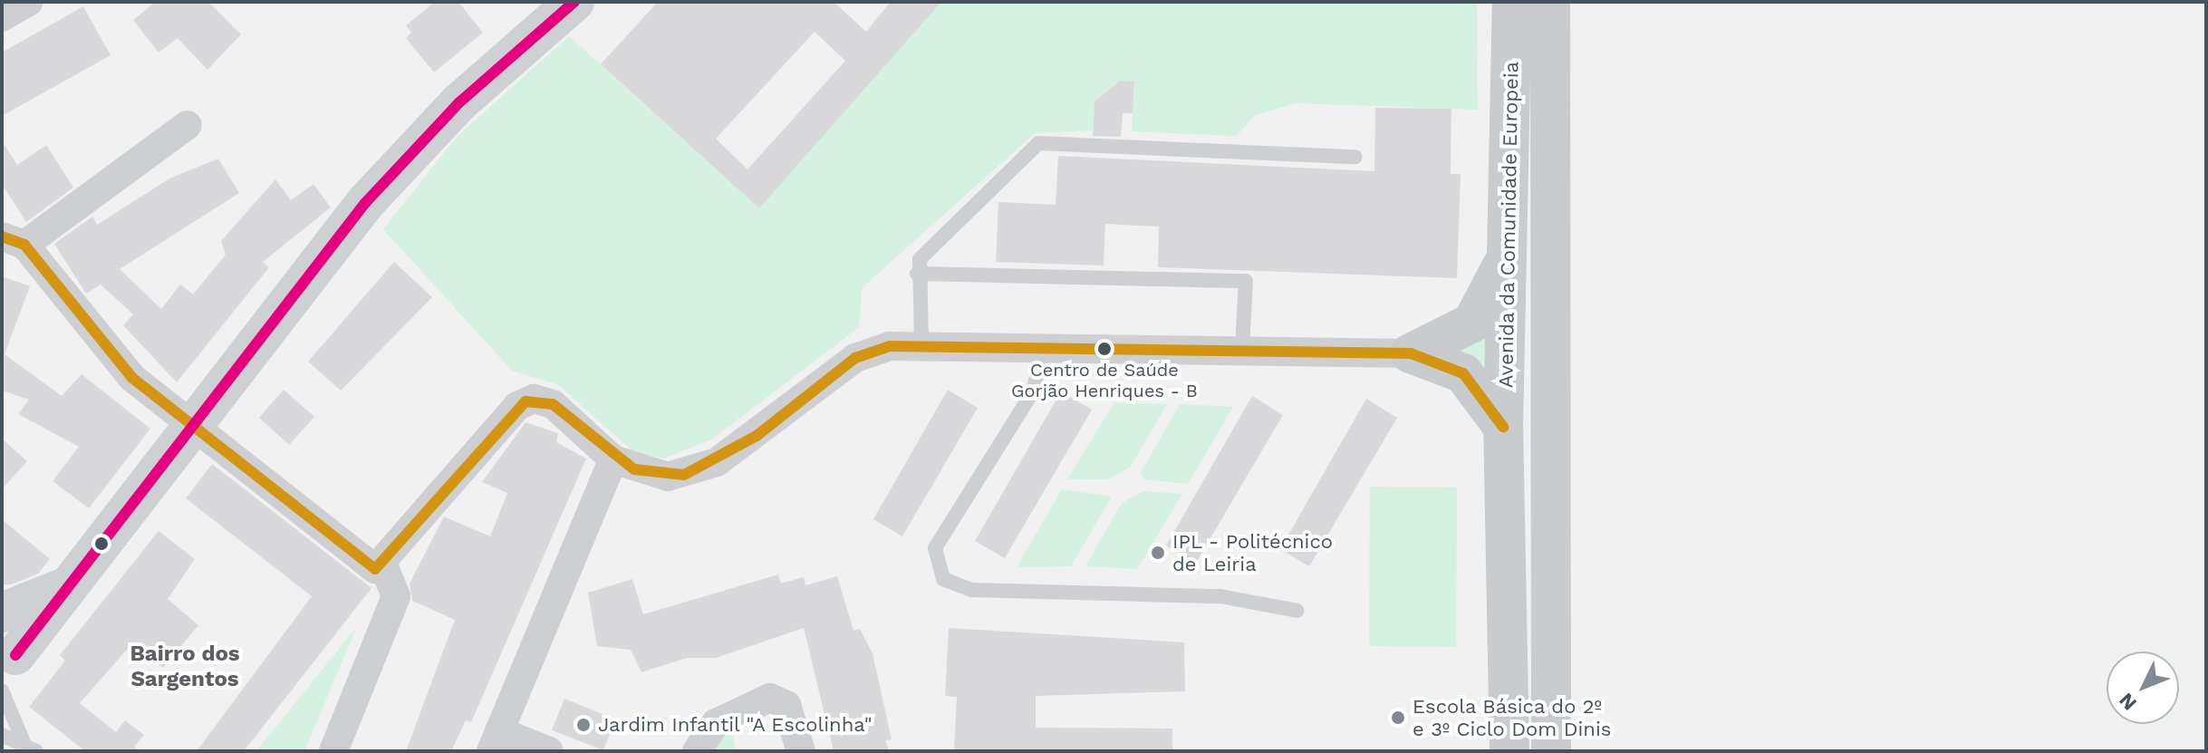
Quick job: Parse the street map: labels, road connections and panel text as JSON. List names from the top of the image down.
{
  "streets": {
    "main road": ["Avenida da Comunidade Europeia"]
  },
  "districts": ["Bairro dos Sargentos"],
  "places": [
    "Centro de Saúde Gorjão Henriques - B",
    "IPL - Politécnico de Leiria",
    "Escola Básica do 2º e 3º Ciclo Dom Dinis",
    "Jardim Infantil \"A Escolinha\""
  ],
  "north": "bottom left"
}
